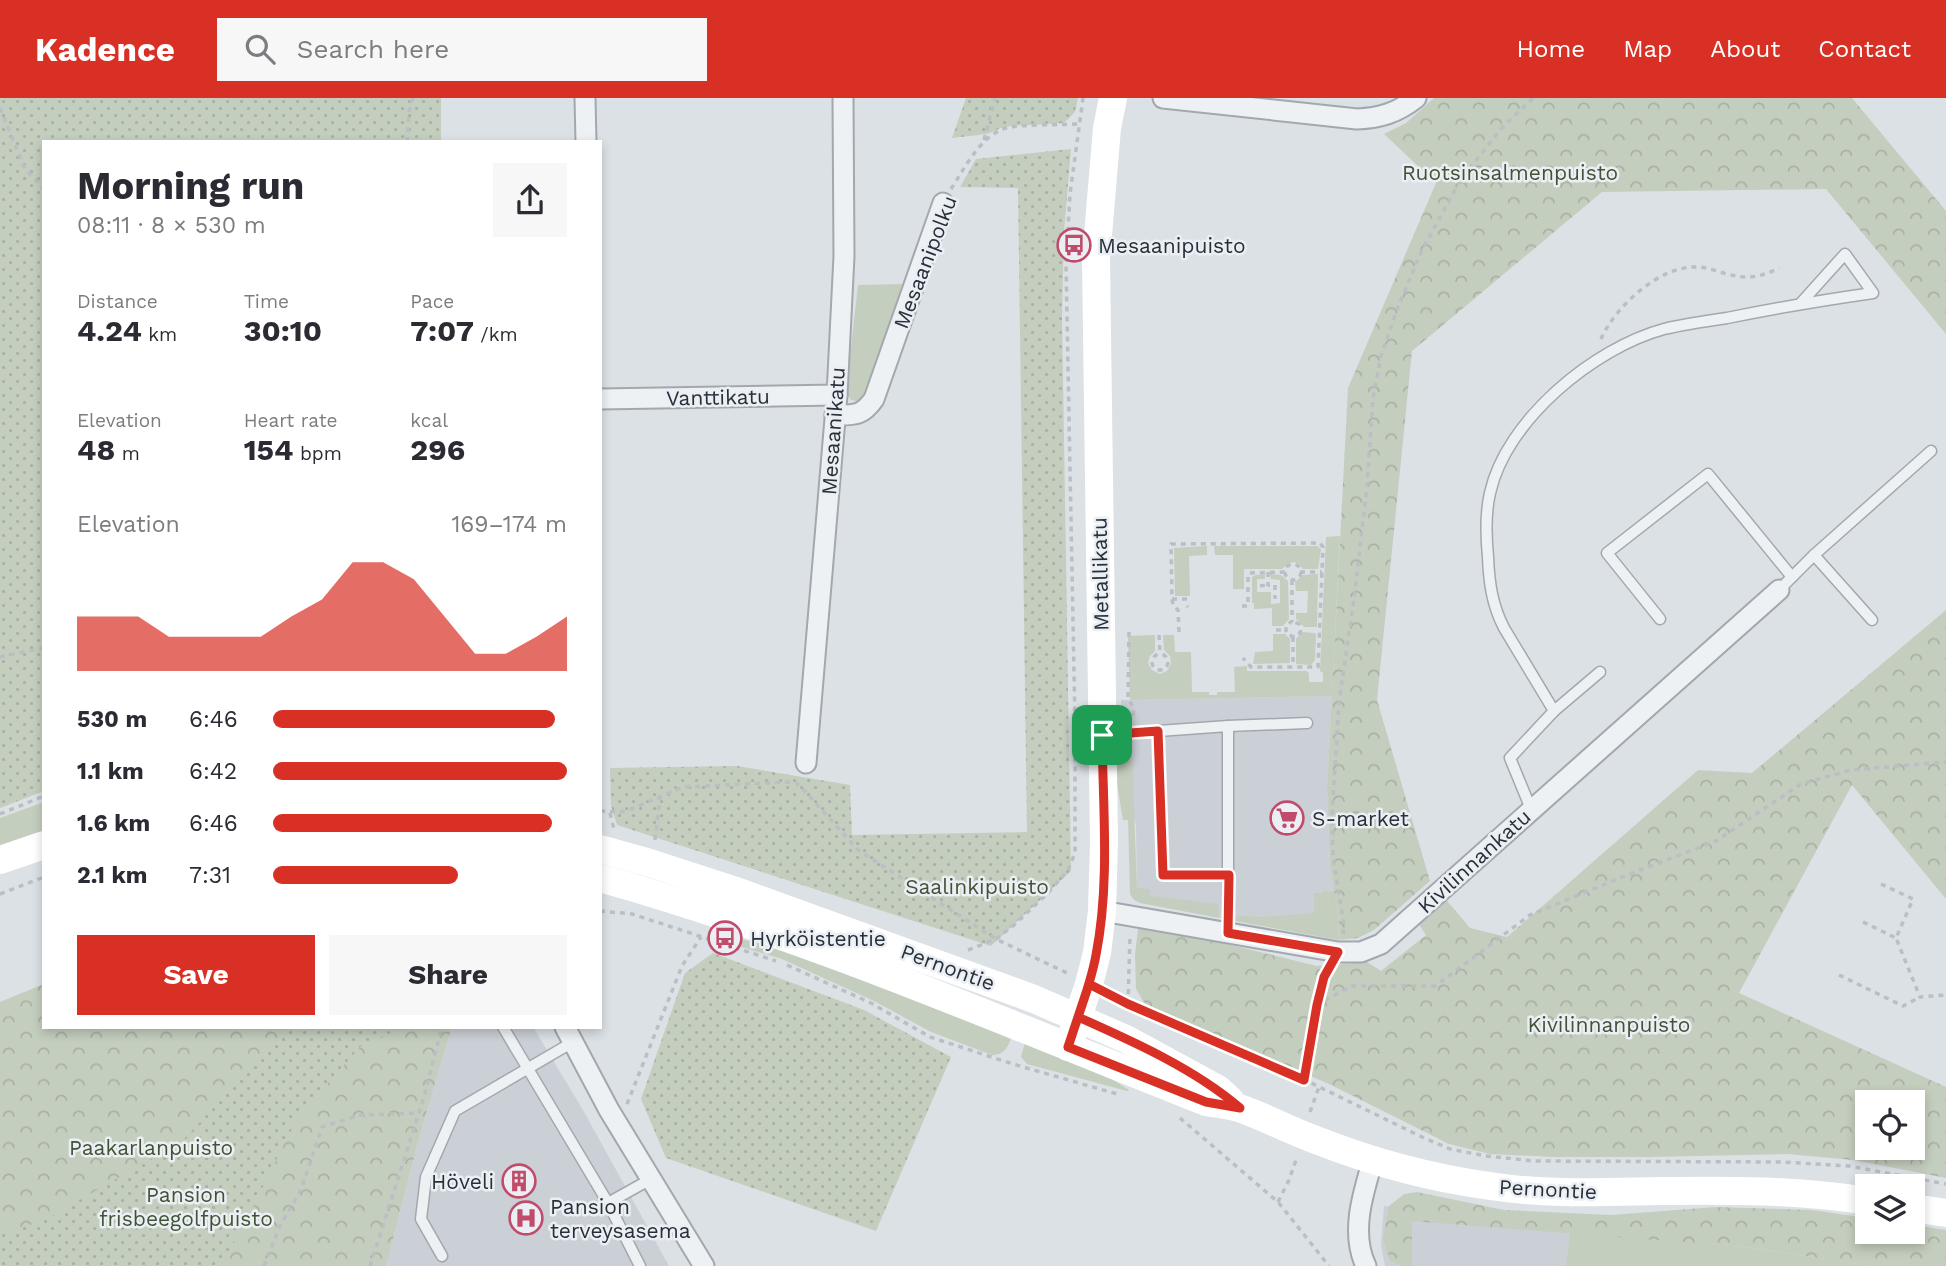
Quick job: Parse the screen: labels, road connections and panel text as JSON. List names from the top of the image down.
{
  "streets": {
    "street": [
      "Mesaanipolku",
      "Vanttikatu",
      "Mesaanikatu",
      "Metallikatu",
      "Kivilinnankatu",
      "Pernontie"
    ]
  },
  "crossings": [
    ["Mesaanipolku", "Mesaanikatu"],
    ["Vanttikatu", "Mesaanikatu"],
    ["Metallikatu", "Kivilinnankatu"],
    ["Metallikatu", "Pernontie"]
  ],
  "parks": [
    "Ruotsinsalmenpuisto",
    "Saalinkipuisto",
    "Kivilinnanpuisto",
    "Paakarlanpuisto",
    "Pansion frisbeegolfpuisto"
  ],
  "places": {
    "bus stop": ["Mesaanipuisto", "Hyrköistentie"],
    "supermarket": ["S-market"],
    "building": ["Höveli"],
    "hospital": ["Pansion terveysasema"]
  },
  "page": {
    "header": "Kadence",
    "search": "Search here",
    "nav": [
      "Home",
      "Map",
      "About",
      "Contact"
    ],
    "heading": ["Morning run", "08:11 · 8 × 530 m"],
    "stats": [
      ["Distance", "4.24 km"],
      ["Time", "30:10"],
      ["Pace", "7:07 /km"],
      ["Elevation", "48 m"],
      ["Heart rate", "154 bpm"],
      ["kcal", "296"]
    ],
    "chart": ["Elevation", "169–174 m"],
    "list": [
      {
        "name": "530 m",
        "note": "6:46"
      },
      {
        "name": "1.1 km",
        "note": "6:42"
      },
      {
        "name": "1.6 km",
        "note": "6:46"
      },
      {
        "name": "2.1 km",
        "note": "7:31"
      }
    ],
    "buttons": ["Save", "Share"]
  }
}
